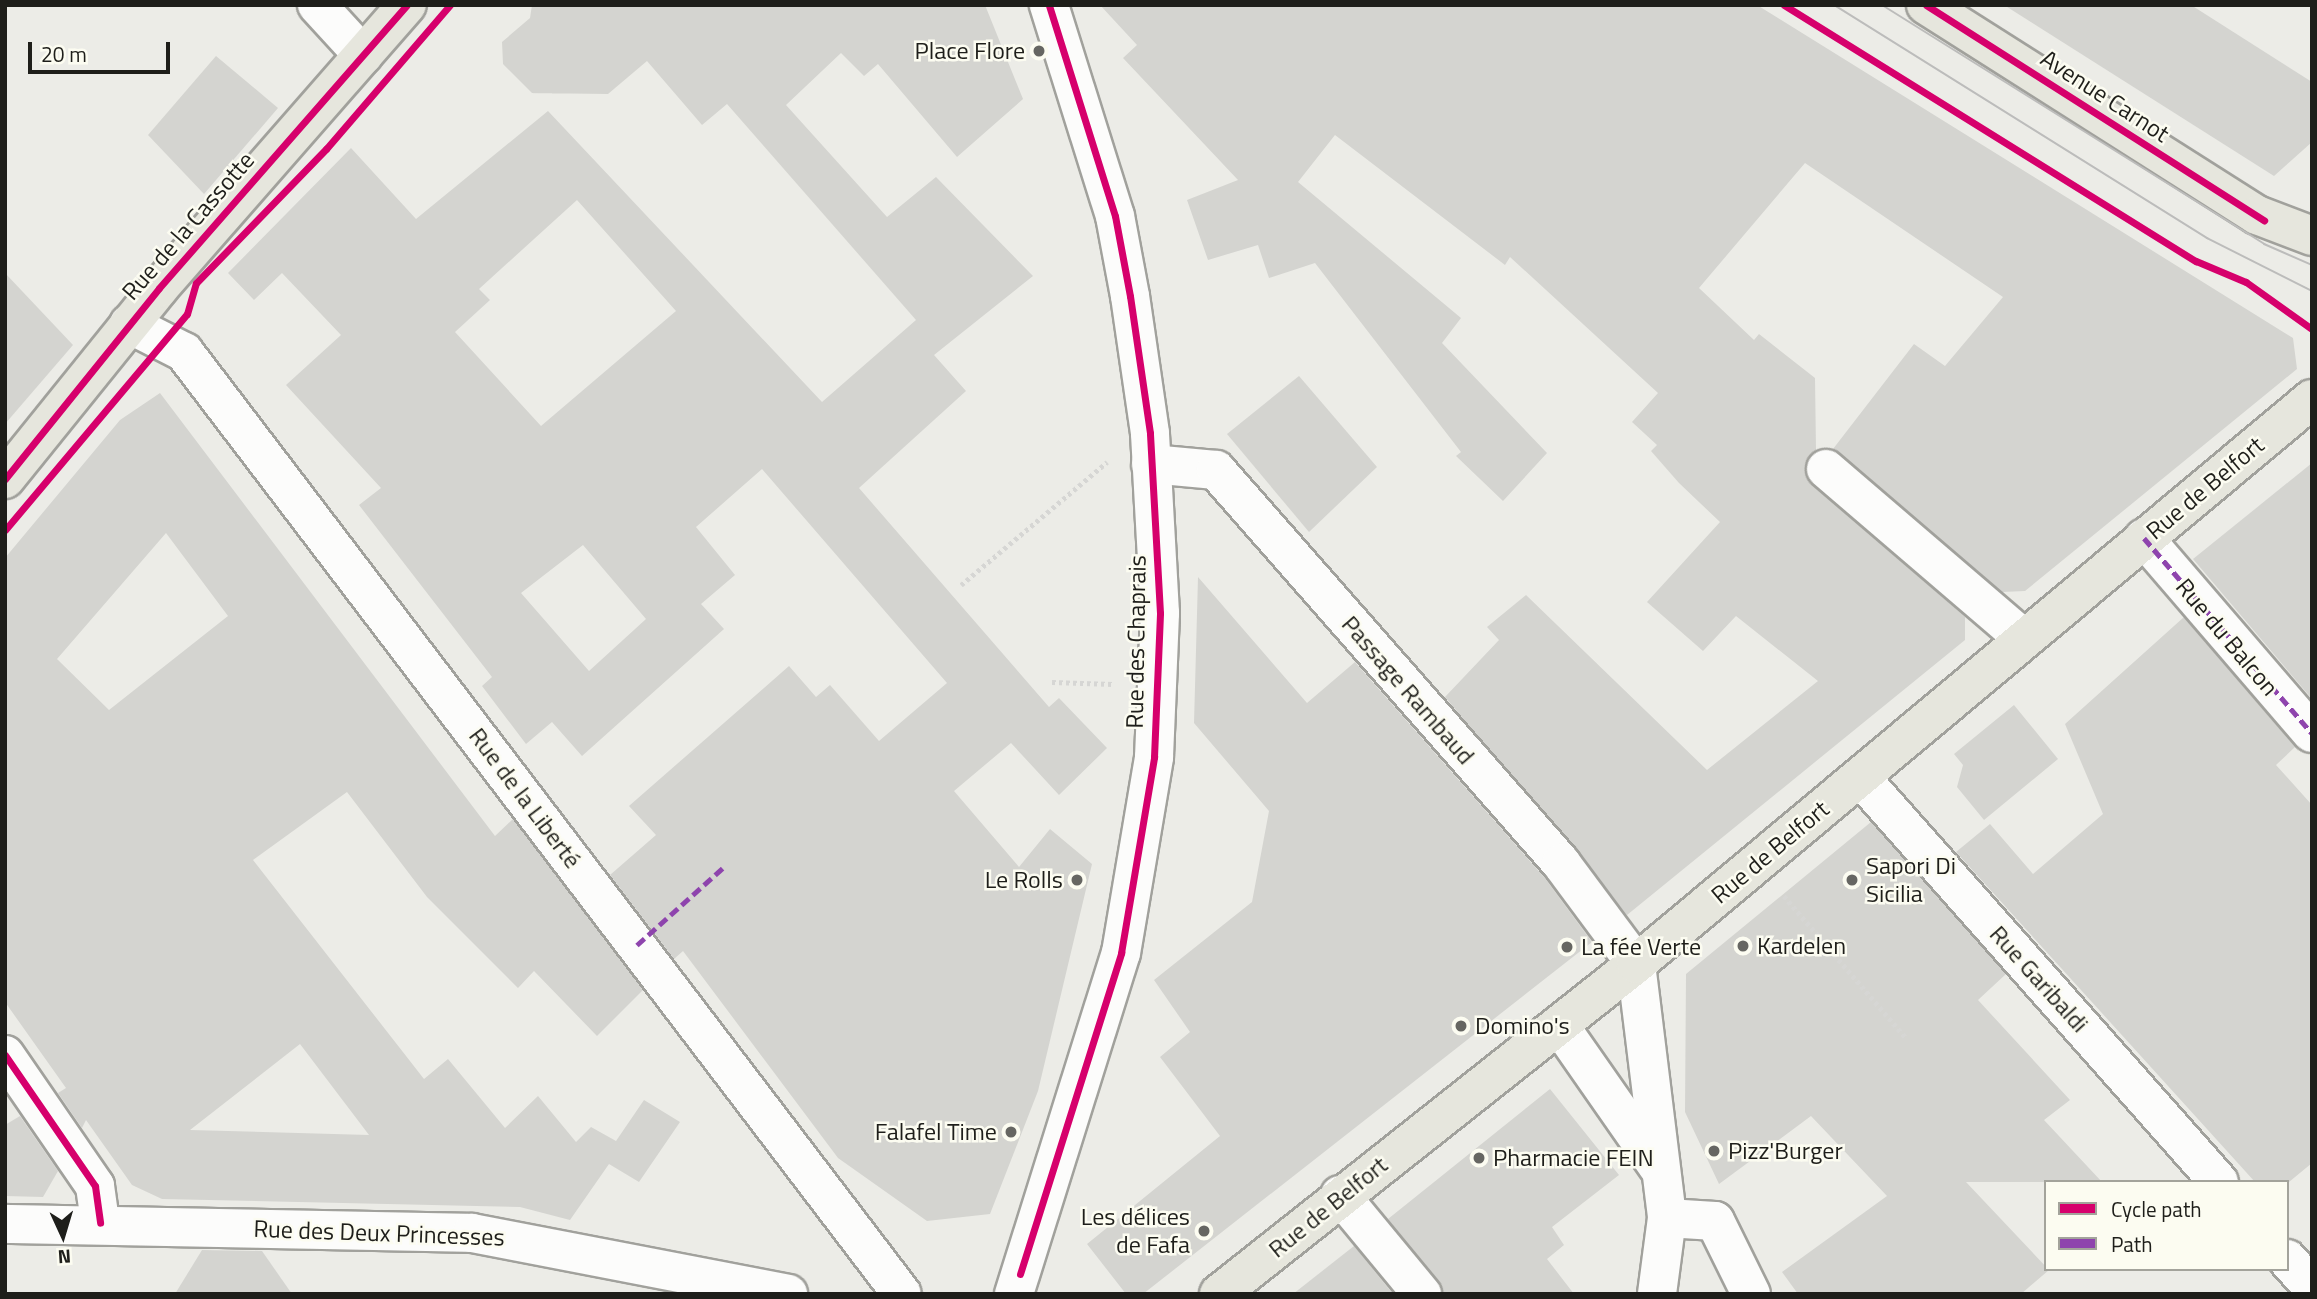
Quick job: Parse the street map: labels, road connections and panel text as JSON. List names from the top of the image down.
{
  "streets": {
    "main road": ["Avenue Carnot", "Rue de la Cassotte", "Rue de Belfort"],
    "street": [
      "Rue du Balcon",
      "Rue des Chaprais",
      "Passage Rambaud",
      "Rue de la Liberté",
      "Rue Garibaldi",
      "Rue des Deux Princesses"
    ]
  },
  "crossings": [
    ["Rue de la Cassotte", "Rue de la Liberté"],
    ["Rue de Belfort", "Rue du Balcon"],
    ["Rue de Belfort", "Passage Rambaud"],
    ["Rue de Belfort", "Rue Garibaldi"],
    ["Rue des Chaprais", "Passage Rambaud"]
  ],
  "places": [
    "Place Flore",
    "Le Rolls",
    "Sapori Di Sicilia",
    "Kardelen",
    "La fée Verte",
    "Domino's",
    "Falafel Time",
    "Pizz'Burger",
    "Pharmacie FEIN",
    "Les délices de Fafa"
  ],
  "legend": ["Cycle path", "Path"],
  "scale_bar": "20 m",
  "north": "bottom"
}
